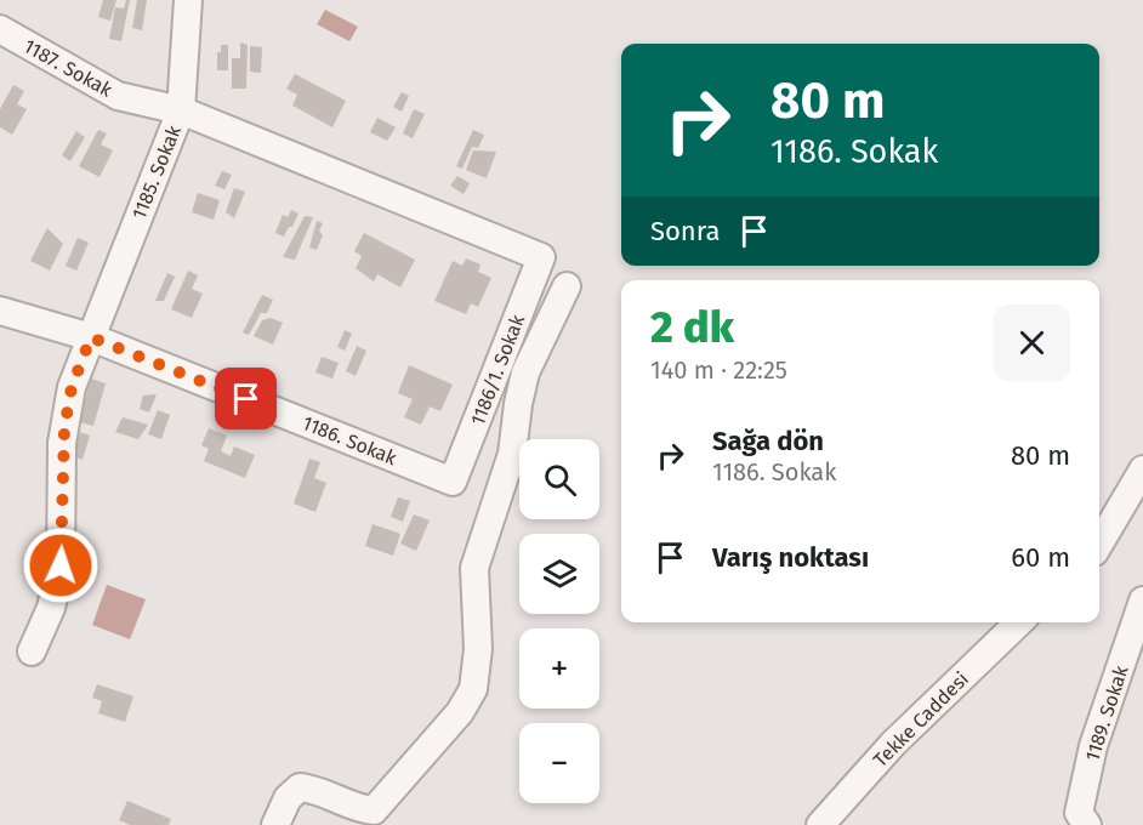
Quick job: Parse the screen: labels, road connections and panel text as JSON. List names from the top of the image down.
{
  "streets": {
    "street": [
      "1187. Sokak",
      "1185. Sokak",
      "1186/1. Sokak",
      "1186. Sokak",
      "1189. Sokak",
      "Tekke Caddesi"
    ]
  },
  "crossings": [
    ["1187. Sokak", "1185. Sokak"],
    ["1187. Sokak", "1186/1. Sokak"],
    ["1185. Sokak", "1186. Sokak"],
    ["1186/1. Sokak", "1186. Sokak"]
  ],
  "page": {
    "turn": ["80 m", "1186. Sokak"],
    "then": "Sonra",
    "heading": ["2 dk", "140 m · 22:25"],
    "list": [
      {
        "name": "Sağa dön",
        "note": "1186. Sokak",
        "value": "80 m"
      },
      {
        "name": "Varış noktası",
        "value": "60 m"
      }
    ],
    "map_buttons": ["+", "−"]
  }
}
